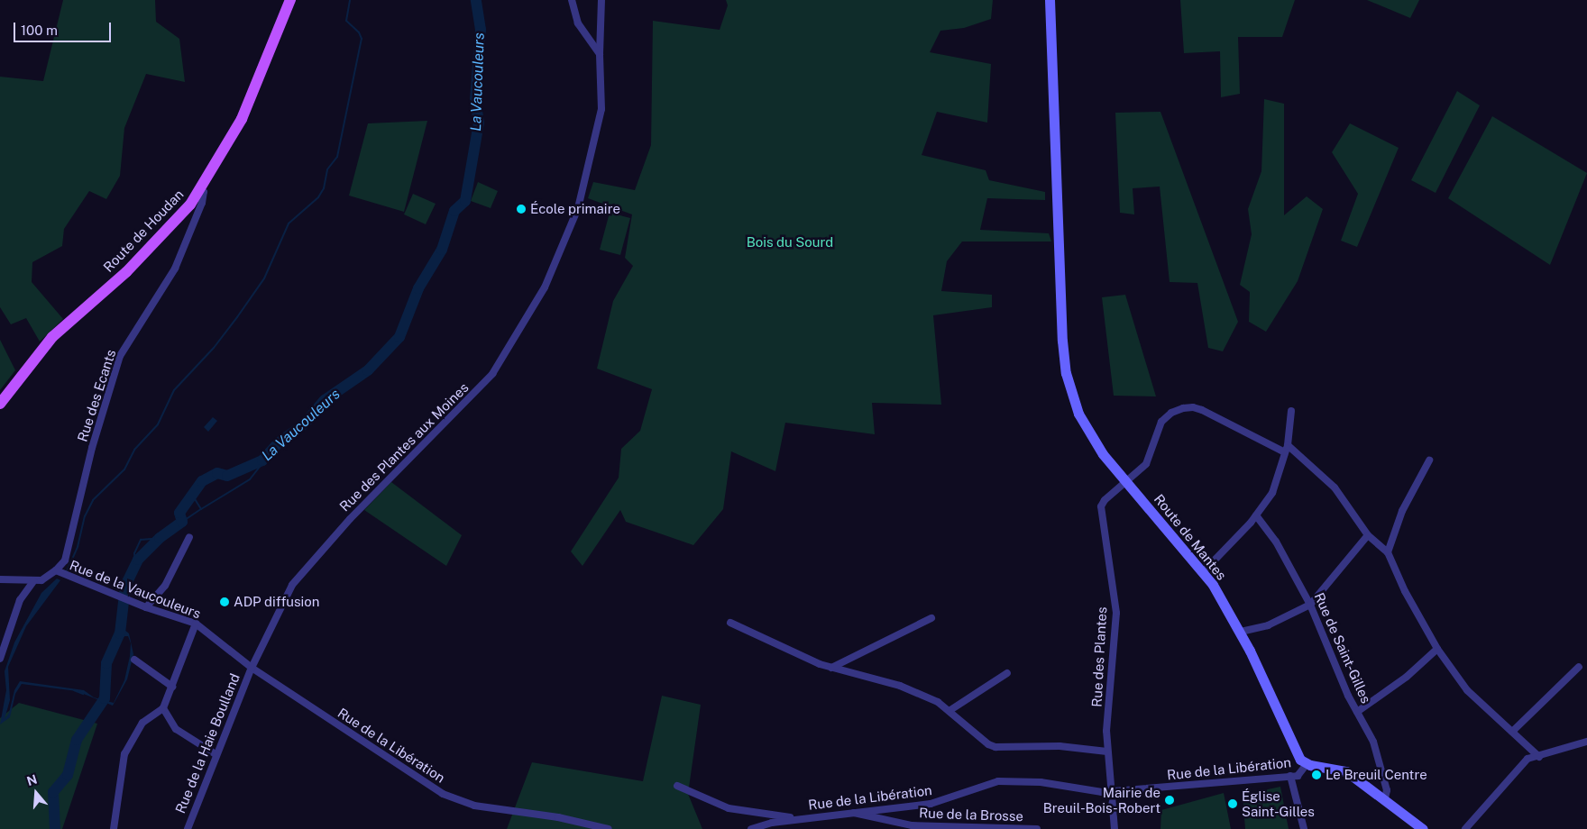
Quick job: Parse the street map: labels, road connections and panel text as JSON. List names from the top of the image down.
{
  "streets": {
    "main road": ["Route de Houdan", "Route de Mantes"],
    "street": [
      "Rue des Ecants",
      "Rue des Plantes aux Moines",
      "Rue de la Vaucouleurs",
      "Rue de Saint-Gilles",
      "Rue des Plantes",
      "Rue de la Haie Boulland",
      "Rue de la Libération",
      "Rue de la Brosse"
    ]
  },
  "crossings": [
    ["Route de Houdan", "Rue des Ecants"],
    ["Rue des Ecants", "Rue de la Vaucouleurs"],
    ["Rue des Plantes aux Moines", "Rue de la Vaucouleurs"],
    ["Rue des Plantes aux Moines", "Rue de la Haie Boulland"],
    ["Rue des Plantes aux Moines", "Rue de la Libération"],
    ["Route de Mantes", "Rue des Plantes"],
    ["Route de Mantes", "Rue de la Libération"],
    ["Rue de la Vaucouleurs", "Rue de la Haie Boulland"],
    ["Rue de la Vaucouleurs", "Rue de la Libération"],
    ["Rue des Plantes", "Rue de la Libération"],
    ["Rue de la Haie Boulland", "Rue de la Libération"],
    ["Rue de la Libération", "Rue de la Brosse"]
  ],
  "water": ["La Vaucouleurs"],
  "parks": ["Bois du Sourd"],
  "places": [
    "École primaire",
    "ADP diffusion",
    "Le Breuil Centre",
    "Mairie de Breuil-Bois-Robert",
    "Église Saint-Gilles"
  ],
  "scale_bar": "100 m",
  "north": "top"
}
